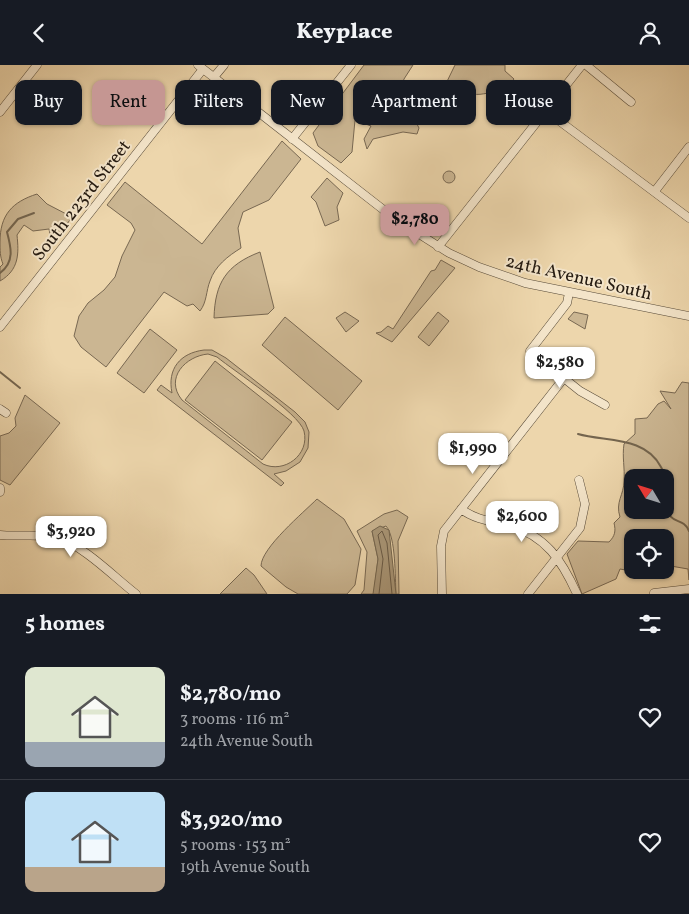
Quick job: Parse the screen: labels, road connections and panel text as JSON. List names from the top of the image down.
{
  "streets": {
    "street": ["South 223rd Street", "24th Avenue South"]
  },
  "crossings": [
    ["South 223rd Street", "24th Avenue South"]
  ],
  "north": "top left",
  "page": {
    "header": "Keyplace",
    "chip": [
      "Buy",
      "Rent",
      "Filters",
      "New",
      "Apartment",
      "House"
    ],
    "price": [
      "$2,780",
      "$2,580",
      "$1,990",
      "$2,600",
      "$3,920"
    ],
    "heading": "5 homes",
    "list": [
      {
        "name": "$2,780/mo",
        "note": "3 rooms · 116 m² · 24th Avenue South"
      },
      {
        "name": "$3,920/mo",
        "note": "5 rooms · 153 m² · 19th Avenue South"
      }
    ]
  }
}
